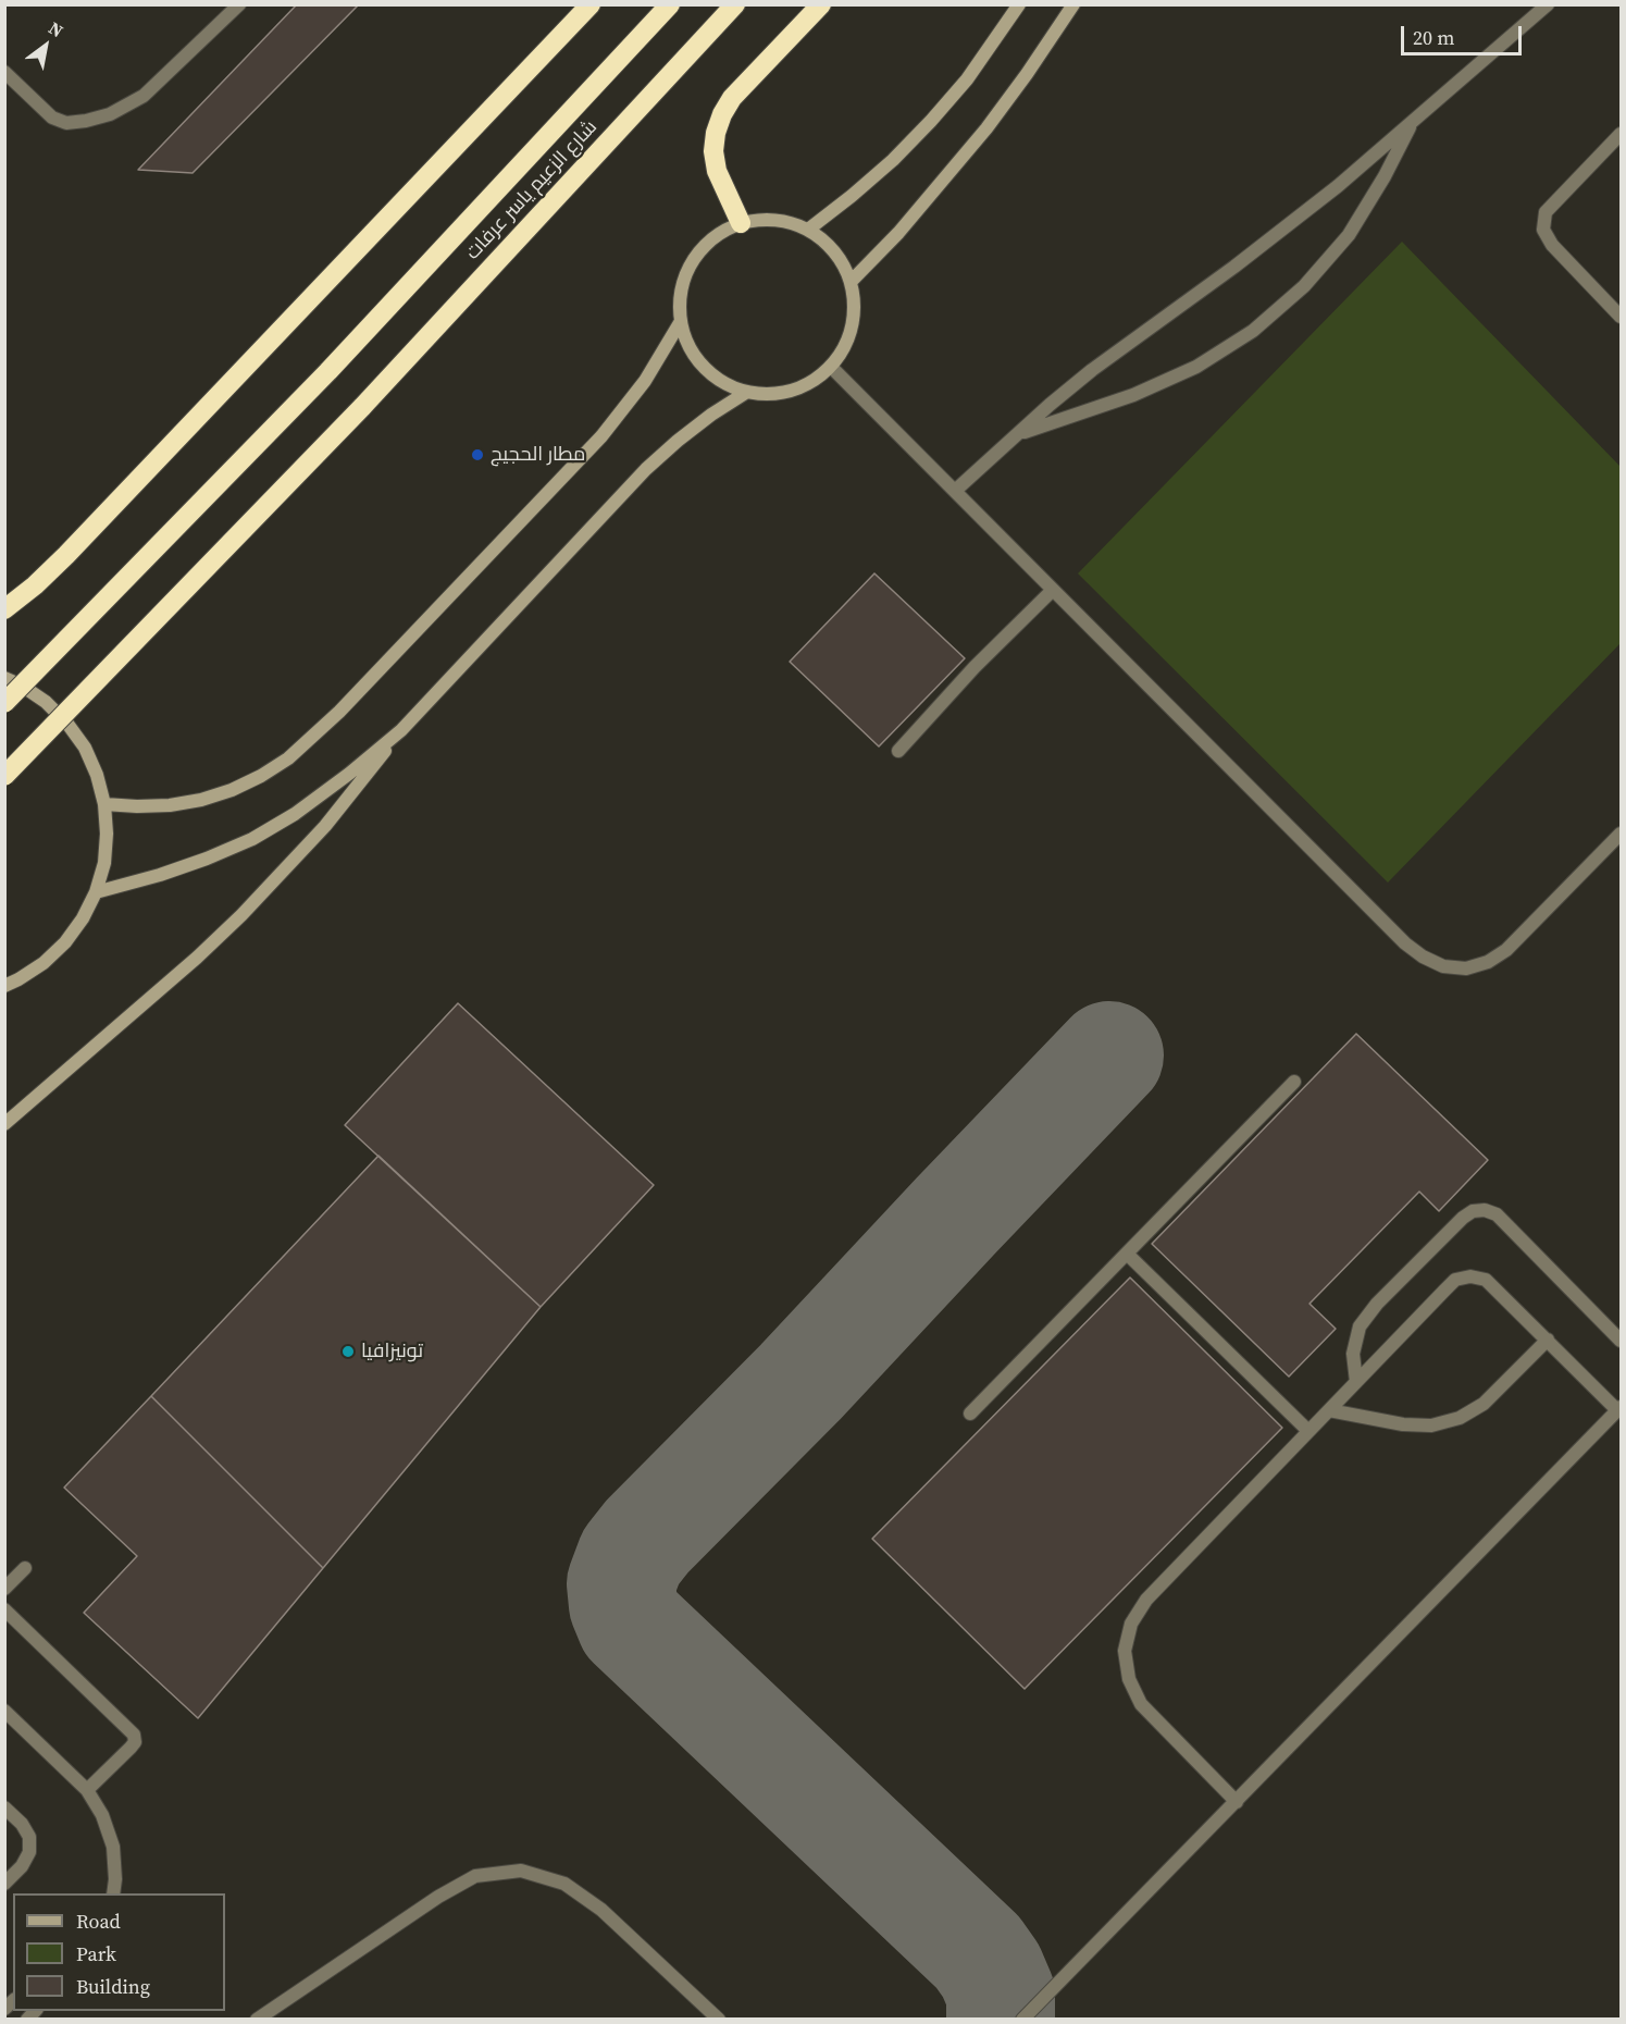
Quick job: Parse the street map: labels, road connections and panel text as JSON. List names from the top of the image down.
{
  "streets": {
    "highway": ["شارع الزعيم ياسر عرفات"]
  },
  "places": ["مطار الحجيج", "تونيزافيا"],
  "legend": ["Road", "Park", "Building"],
  "scale_bar": "20 m",
  "north": "top right"
}
